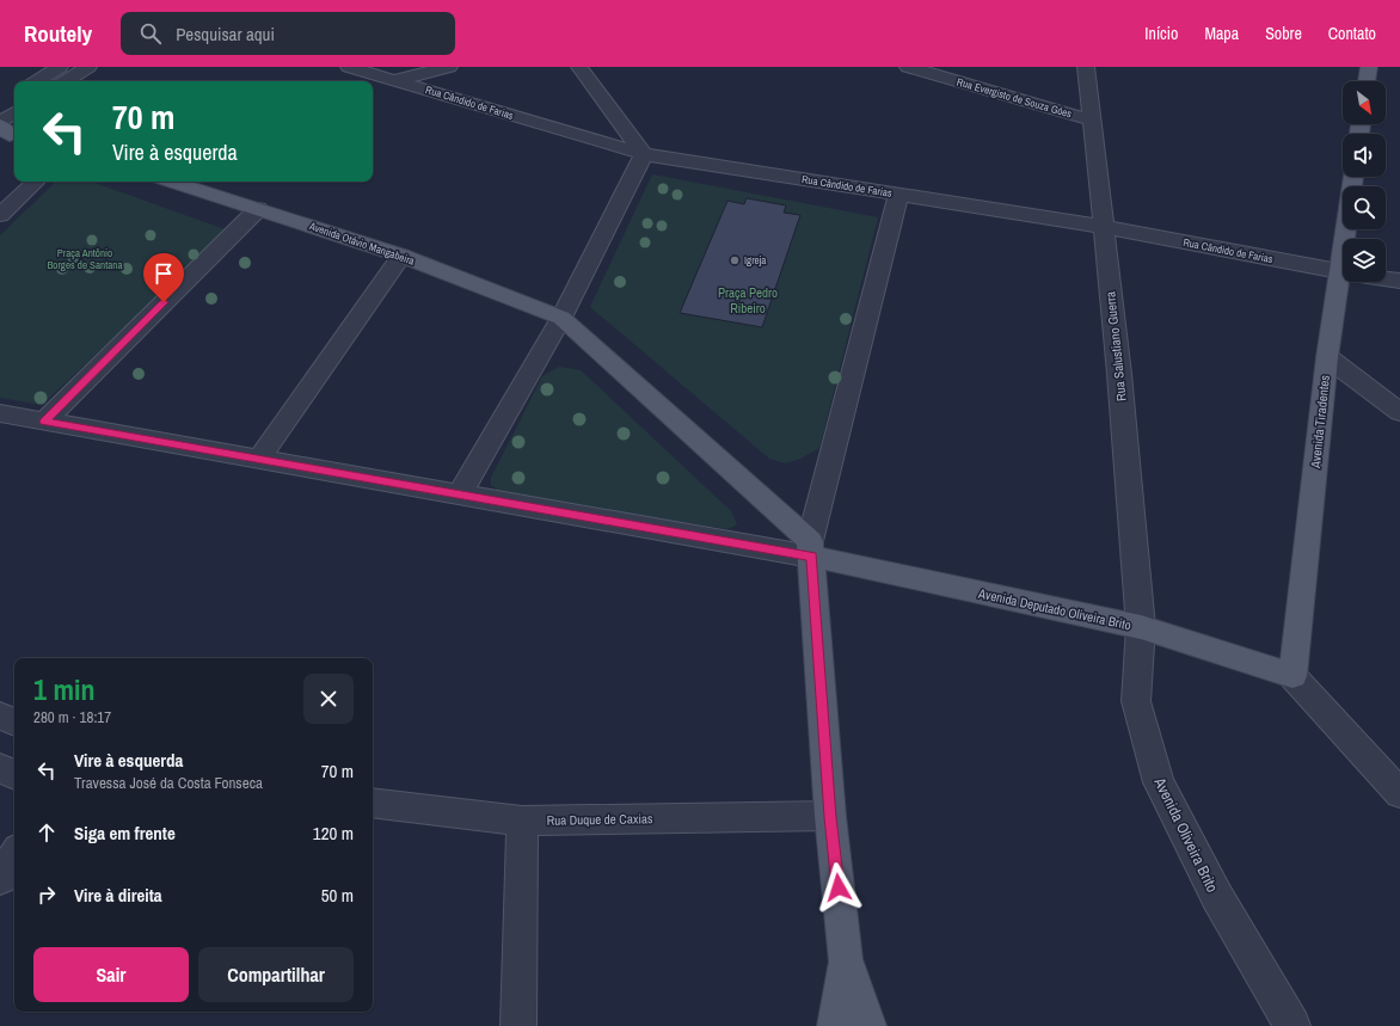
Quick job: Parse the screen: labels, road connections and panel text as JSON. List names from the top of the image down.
{
  "streets": {
    "main road": ["Avenida Otávio Mangabeira", "Avenida Tiradentes", "Avenida Deputado Oliveira Brito"],
    "street": [
      "Rua Evergisto de Souza Góes",
      "Rua Cândido de Farias",
      "Rua Salustiano Guerra",
      "Rua Duque de Caxias",
      "Avenida Oliveira Brito"
    ]
  },
  "crossings": [
    ["Rua Evergisto de Souza Góes", "Rua Salustiano Guerra"],
    ["Rua Cândido de Farias", "Rua Salustiano Guerra"],
    ["Rua Salustiano Guerra", "Avenida Deputado Oliveira Brito"],
    ["Rua Salustiano Guerra", "Avenida Oliveira Brito"],
    ["Avenida Tiradentes", "Avenida Deputado Oliveira Brito"],
    ["Avenida Deputado Oliveira Brito", "Avenida Oliveira Brito"]
  ],
  "parks": ["Praça Antônio Borges de Santana", "Praça Pedro Ribeiro"],
  "places": ["Igreja"],
  "north": "bottom right",
  "page": {
    "header": "Routely",
    "search": "Pesquisar aqui",
    "nav": [
      "Início",
      "Mapa",
      "Sobre",
      "Contato"
    ],
    "turn": ["70 m", "Vire à esquerda"],
    "heading": ["1 min", "280 m · 18:17"],
    "list": [
      {
        "name": "Vire à esquerda",
        "note": "Travessa José da Costa Fonseca",
        "value": "70 m"
      },
      {
        "name": "Siga em frente",
        "value": "120 m"
      },
      {
        "name": "Vire à direita",
        "value": "50 m"
      }
    ],
    "buttons": ["Sair", "Compartilhar"]
  }
}
